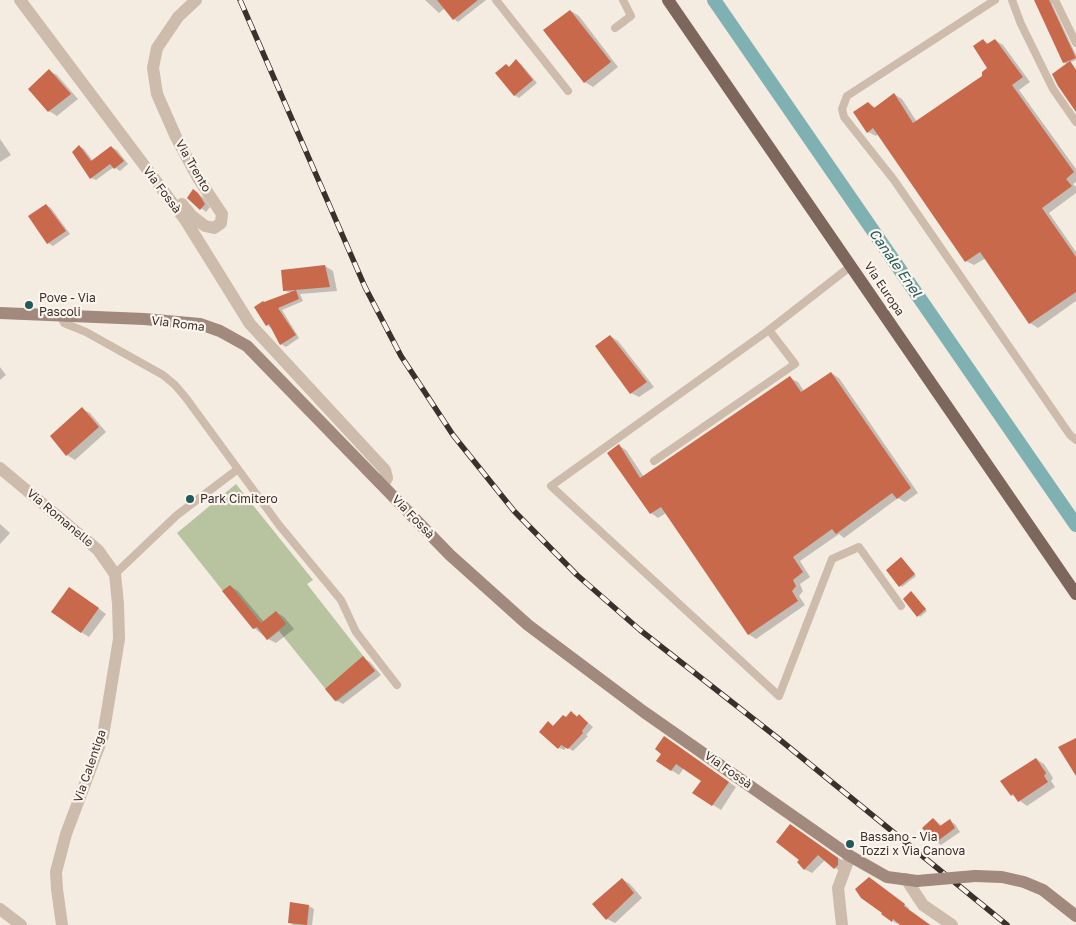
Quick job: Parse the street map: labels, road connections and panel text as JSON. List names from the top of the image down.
{
  "streets": {
    "main road": ["Via Fossà", "Via Europa", "Via Roma"],
    "street": ["Via Trento", "Via Romanelle", "Via Calentiga"]
  },
  "crossings": [
    ["Via Trento", "Via Fossà"],
    ["Via Fossà", "Via Roma"],
    ["Via Romanelle", "Via Calentiga"]
  ],
  "water": ["Canale Enel"],
  "places": ["Pove - Via Pascoli", "Park Cimitero", "Bassano - Via Tozzi x Via Canova"]
}
